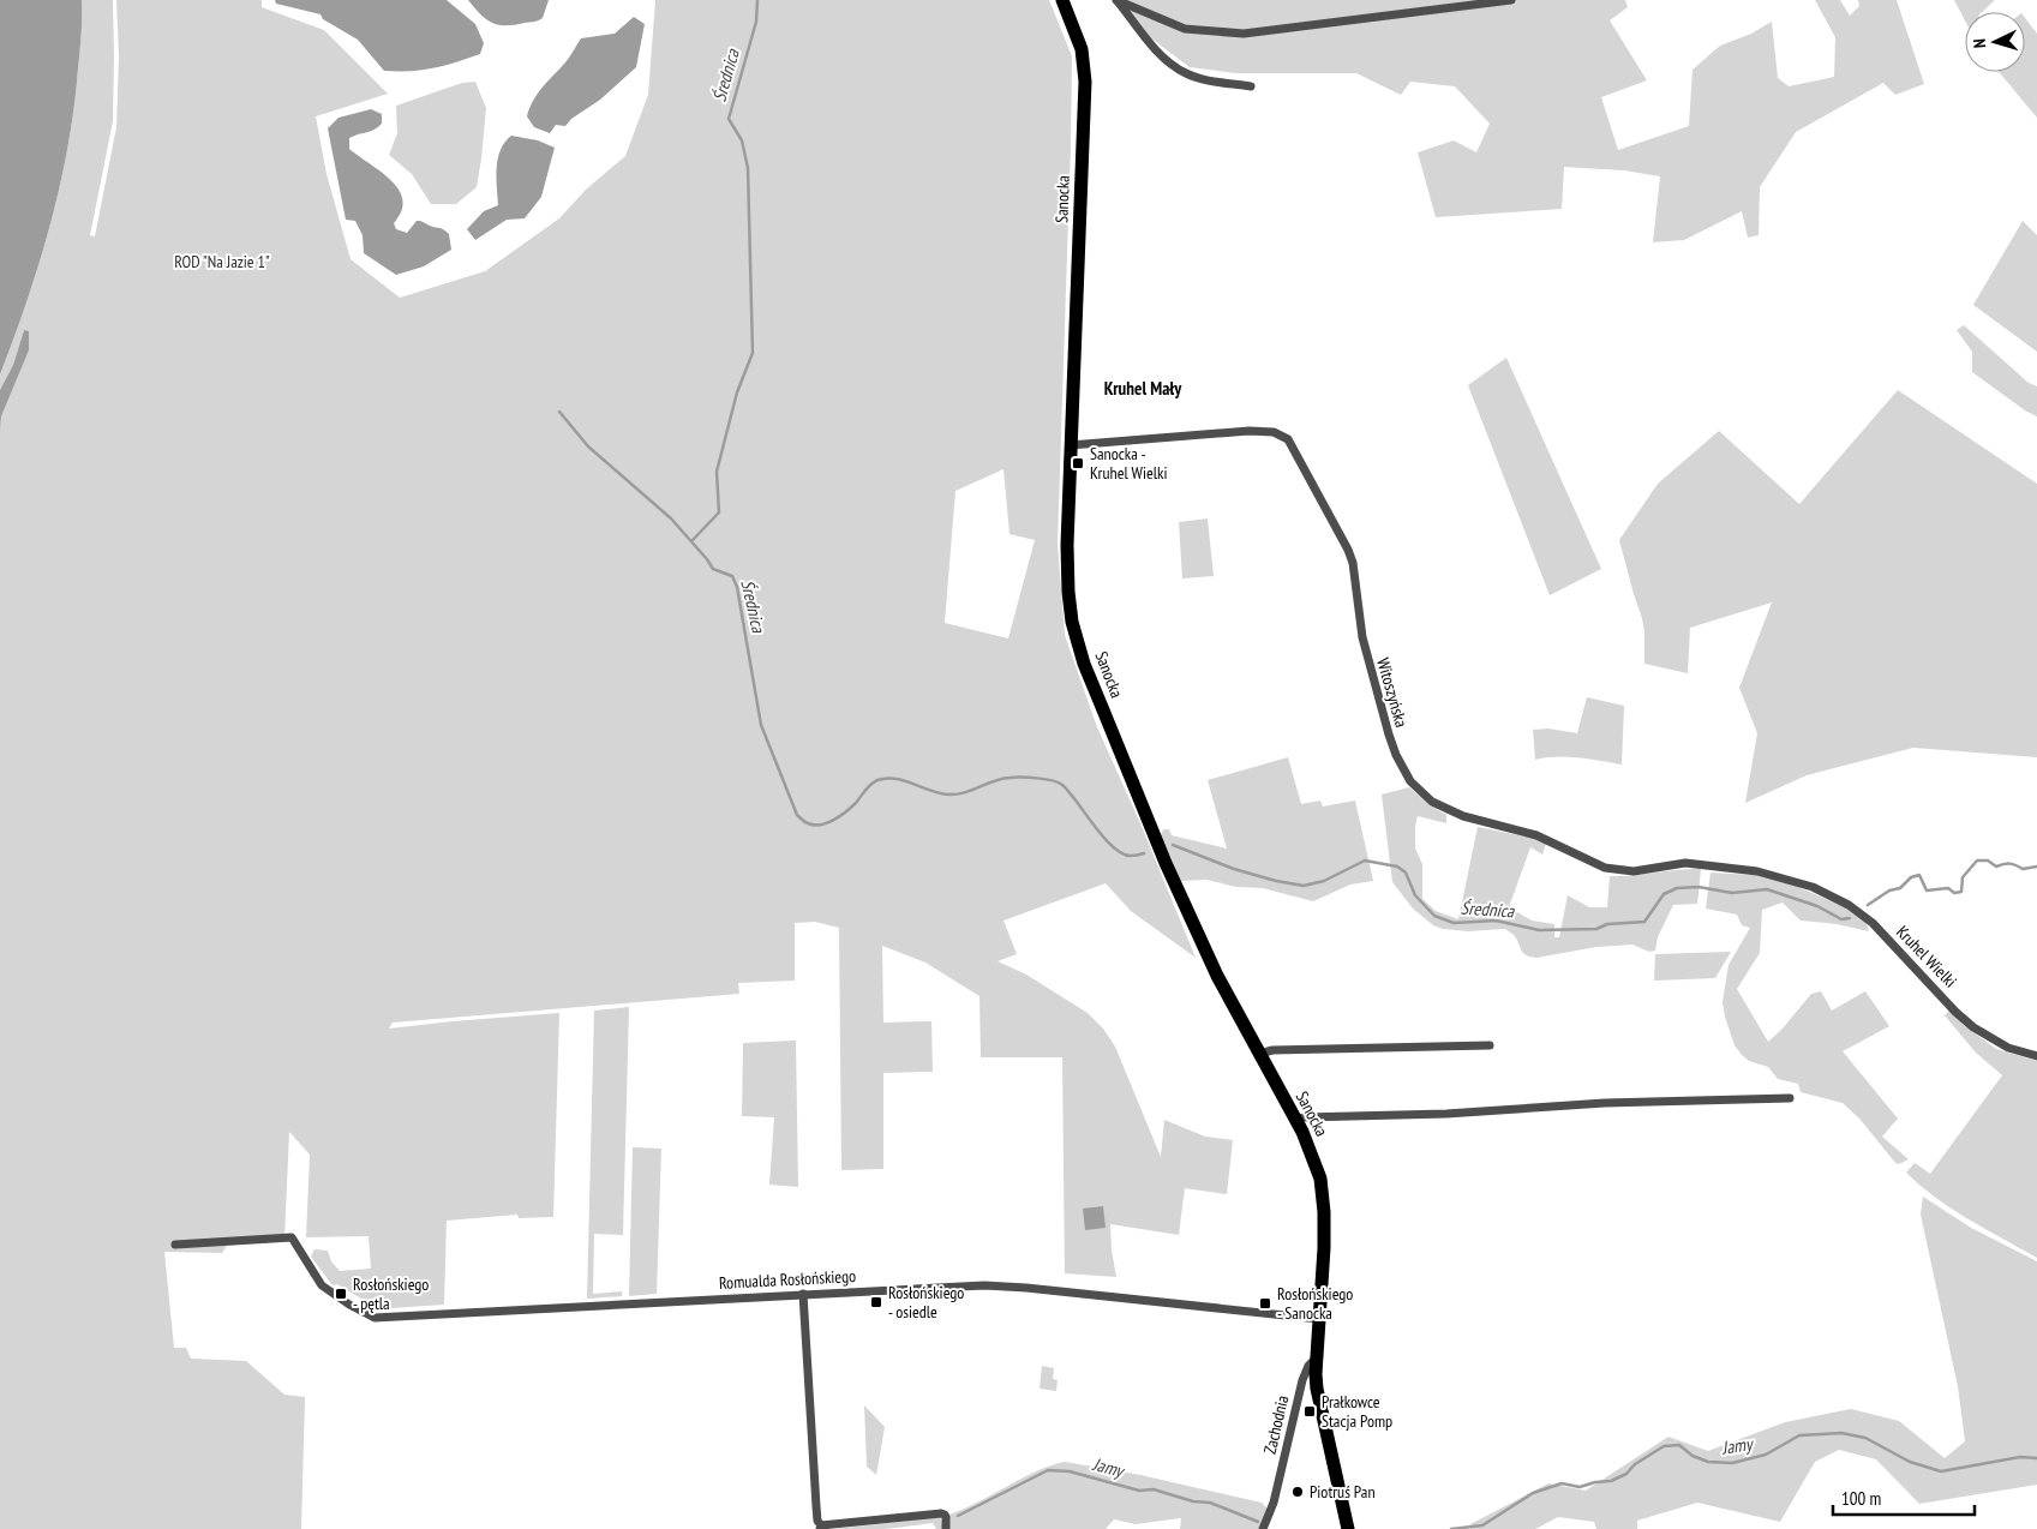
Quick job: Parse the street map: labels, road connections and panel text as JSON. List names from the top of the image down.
{
  "streets": {
    "main road": ["Sanocka"],
    "street": [
      "Witoszyńska",
      "Kruhel Wielki",
      "Romualda Rosłońskiego",
      "Zachodnia"
    ]
  },
  "crossings": [
    ["Sanocka", "Witoszyńska"],
    ["Sanocka", "Romualda Rosłońskiego"],
    ["Sanocka", "Zachodnia"],
    ["Witoszyńska", "Kruhel Wielki"]
  ],
  "districts": ["Kruhel Mały"],
  "water": ["Średnica", "Jamy"],
  "parks": ["ROD \"Na Jazie 1\""],
  "places": {
    "transit": [
      "Sanocka - Kruhel Wielki",
      "Rosłońskiego - pętla",
      "Rosłońskiego - osiedle",
      "Rosłońskiego - Sanocka",
      "Prałkowce Stacja Pomp"
    ],
    "other": ["Piotruś Pan"]
  },
  "scale_bar": "100 m",
  "north": "left"
}
